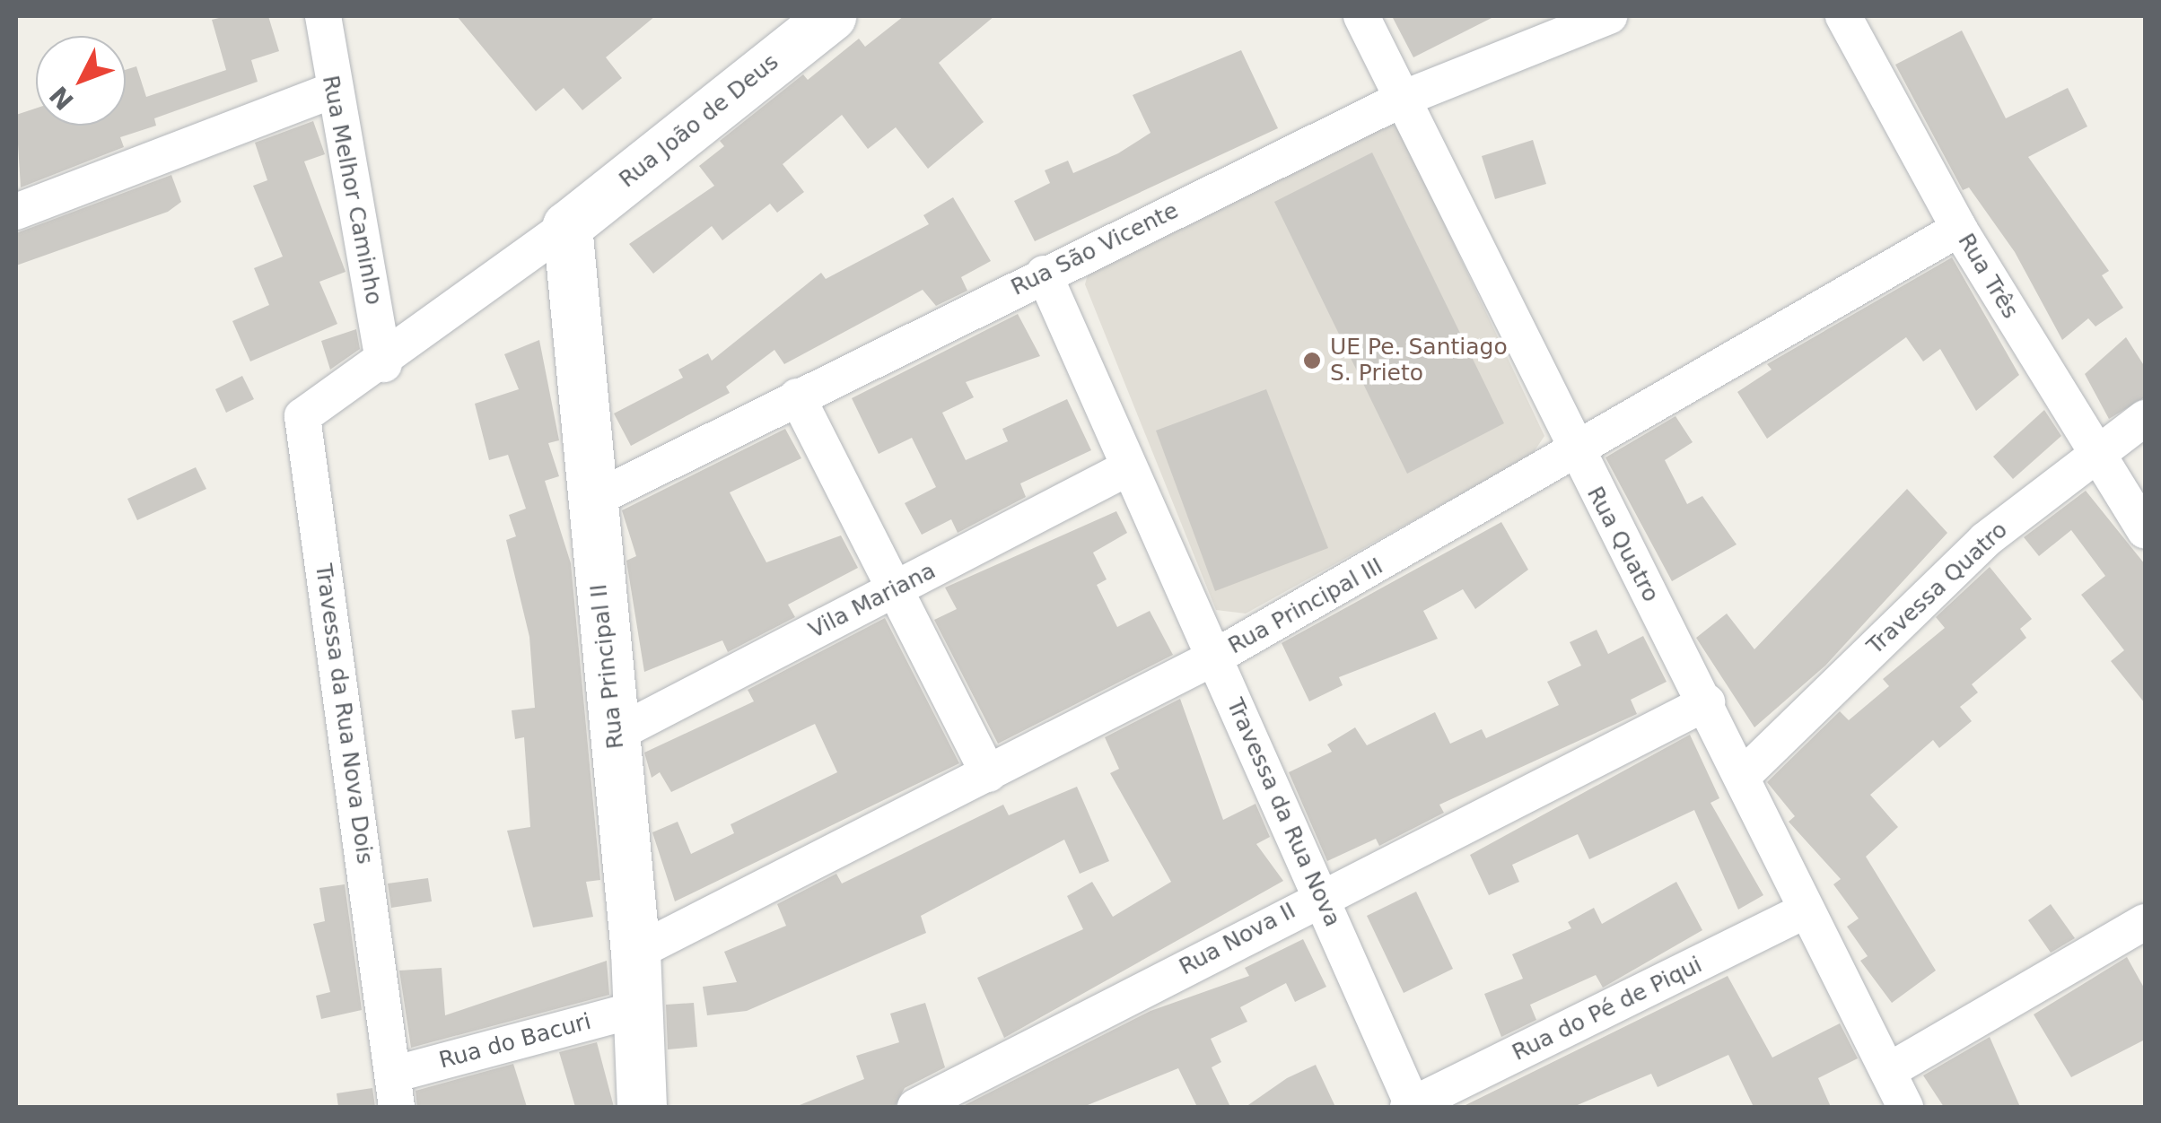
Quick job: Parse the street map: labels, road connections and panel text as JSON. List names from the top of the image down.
{
  "streets": {
    "street": [
      "Rua João de Deus",
      "Rua Melhor Caminho",
      "Rua São Vicente",
      "Rua Três",
      "Rua Quatro",
      "Travessa Quatro",
      "Vila Mariana",
      "Rua Principal III",
      "Rua Principal II",
      "Travessa da Rua Nova Dois",
      "Travessa da Rua Nova",
      "Rua Nova II",
      "Rua do Pé de Piqui",
      "Rua do Bacuri"
    ]
  },
  "crossings": [
    ["Rua João de Deus", "Rua Principal II"],
    ["Rua Melhor Caminho", "Travessa da Rua Nova Dois"],
    ["Rua São Vicente", "Rua Quatro"],
    ["Rua São Vicente", "Rua Principal II"],
    ["Rua São Vicente", "Travessa da Rua Nova"],
    ["Rua Três", "Travessa Quatro"],
    ["Rua Três", "Rua Principal III"],
    ["Rua Quatro", "Travessa Quatro"],
    ["Rua Quatro", "Rua Principal III"],
    ["Rua Quatro", "Rua Nova II"],
    ["Rua Quatro", "Rua do Pé de Piqui"],
    ["Vila Mariana", "Rua Principal II"],
    ["Vila Mariana", "Travessa da Rua Nova"],
    ["Rua Principal III", "Rua Principal II"],
    ["Rua Principal III", "Travessa da Rua Nova"],
    ["Rua Principal II", "Rua do Bacuri"],
    ["Travessa da Rua Nova Dois", "Rua do Bacuri"],
    ["Travessa da Rua Nova", "Rua Nova II"],
    ["Travessa da Rua Nova", "Rua do Pé de Piqui"]
  ],
  "places": ["UE Pe. Santiago S. Prieto"],
  "north": "bottom left"
}
